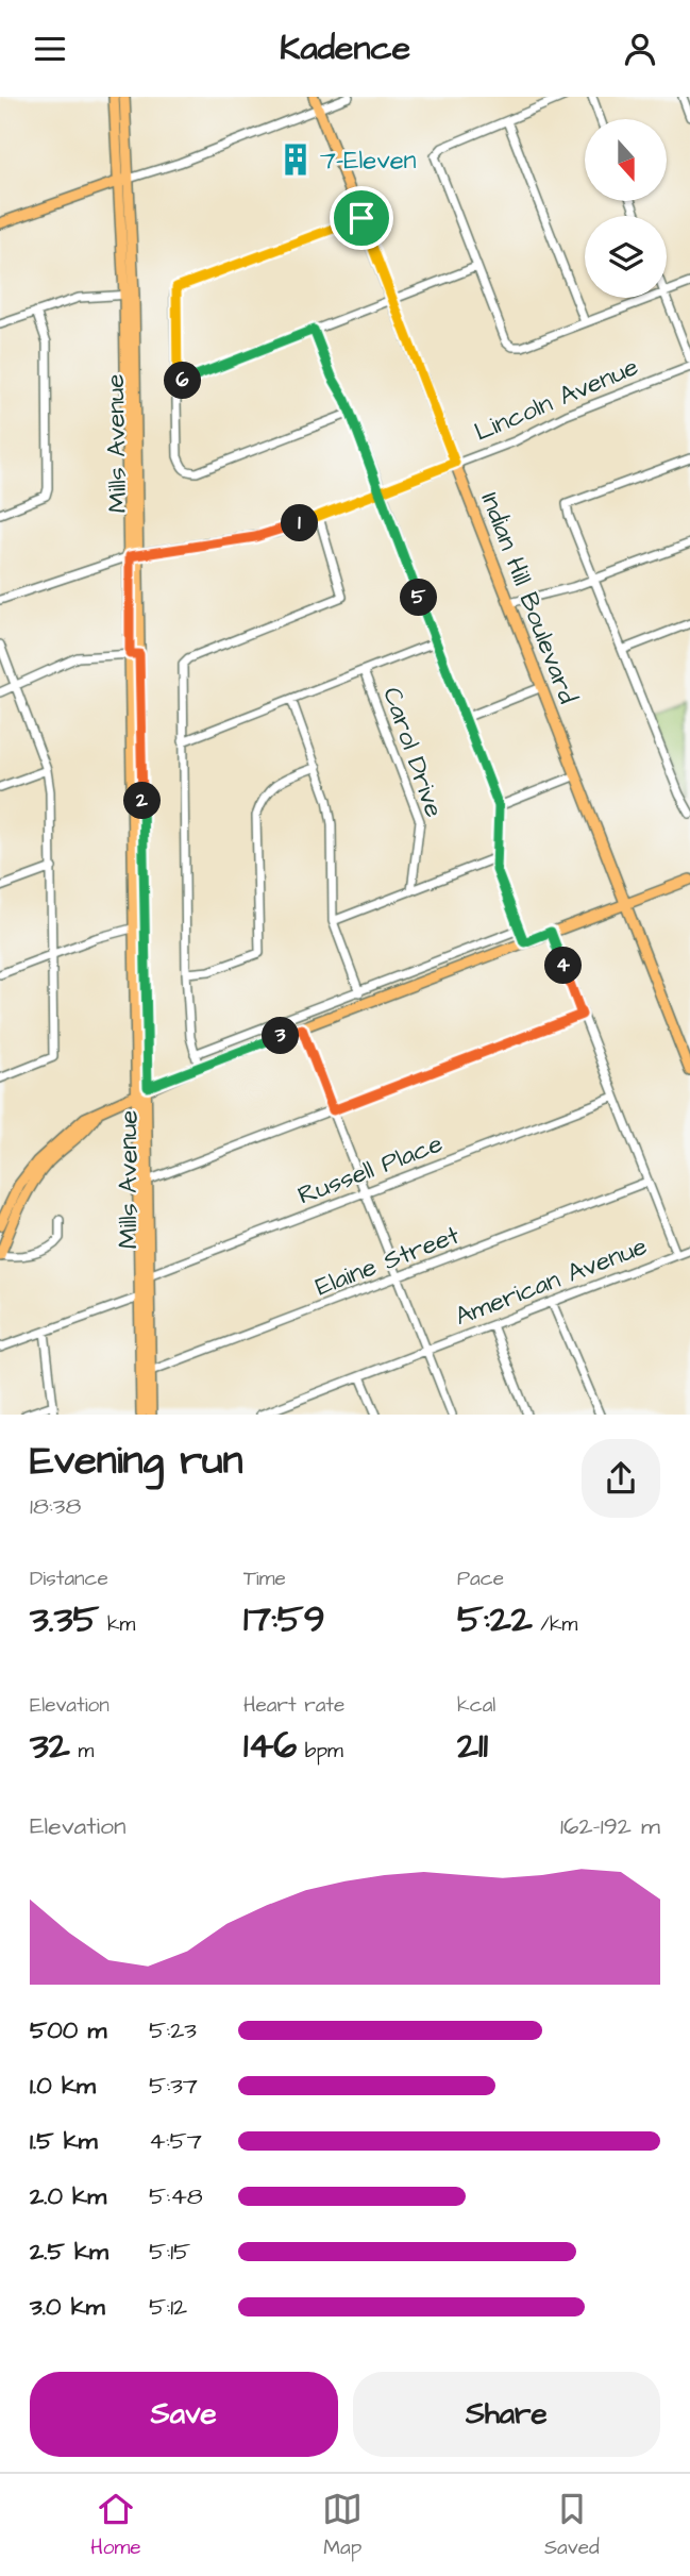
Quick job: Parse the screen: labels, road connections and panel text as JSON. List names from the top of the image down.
{
  "streets": {
    "main road": ["Mills Avenue", "Indian Hill Boulevard"],
    "street": [
      "Lincoln Avenue",
      "Carol Drive",
      "Russell Place",
      "Elaine Street",
      "American Avenue"
    ]
  },
  "crossings": [
    ["Lincoln Avenue", "Mills Avenue"],
    ["Lincoln Avenue", "Indian Hill Boulevard"],
    ["Mills Avenue", "Russell Place"],
    ["Mills Avenue", "Elaine Street"]
  ],
  "places": {
    "building": ["7-Eleven"]
  },
  "north": "bottom",
  "page": {
    "header": "Kadence",
    "pins": [
      "6",
      "1",
      "5",
      "2",
      "4",
      "3"
    ],
    "heading": ["Evening run", "18:38"],
    "stats": [
      ["Distance", "3.35 km"],
      ["Time", "17:59"],
      ["Pace", "5:22 /km"],
      ["Elevation", "32 m"],
      ["Heart rate", "146 bpm"],
      ["kcal", "211"]
    ],
    "chart": ["Elevation", "162–192 m"],
    "list": [
      {
        "name": "500 m",
        "note": "5:23"
      },
      {
        "name": "1.0 km",
        "note": "5:37"
      },
      {
        "name": "1.5 km",
        "note": "4:57"
      },
      {
        "name": "2.0 km",
        "note": "5:48"
      },
      {
        "name": "2.5 km",
        "note": "5:15"
      },
      {
        "name": "3.0 km",
        "note": "5:12"
      }
    ],
    "buttons": ["Save", "Share"],
    "tabs": ["Home", "Map", "Saved"]
  }
}
